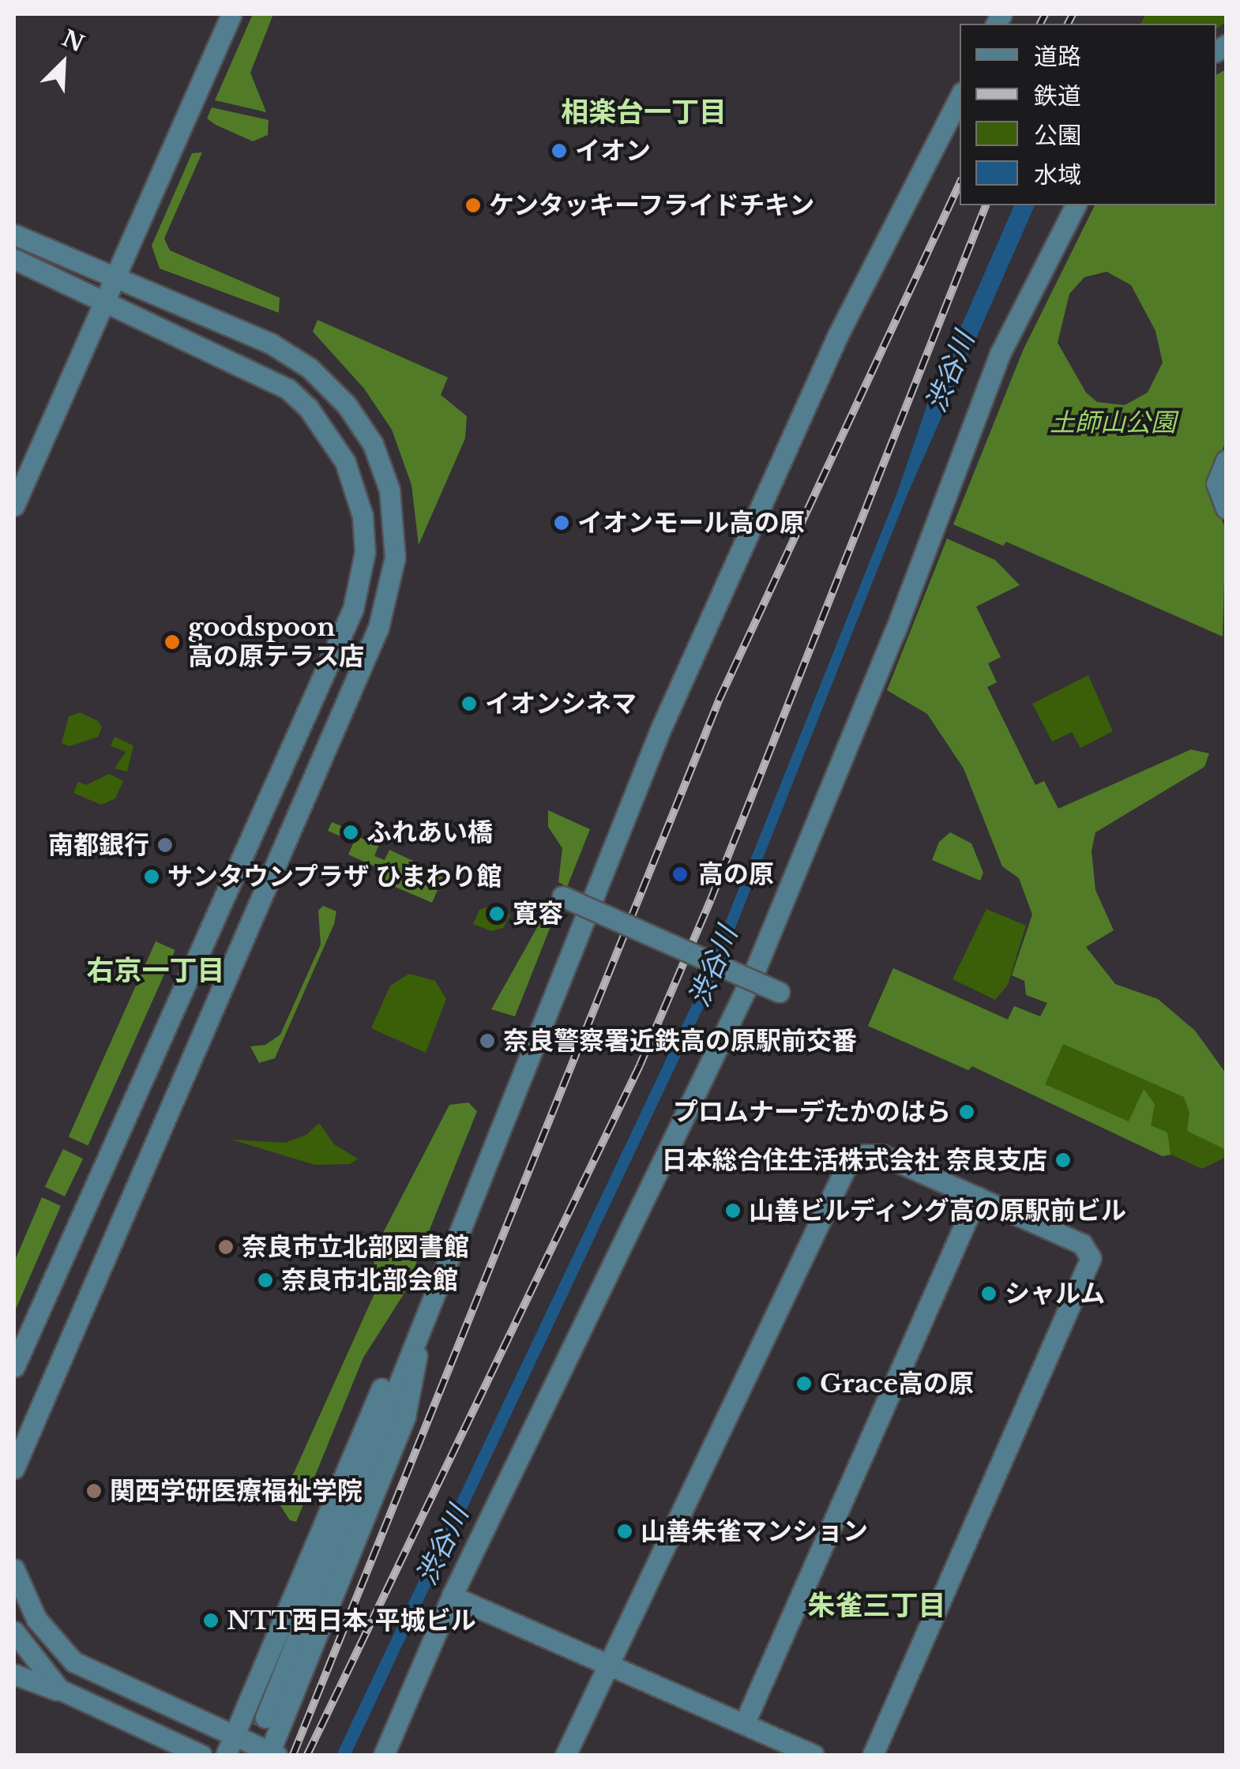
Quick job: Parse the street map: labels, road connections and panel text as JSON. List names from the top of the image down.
{
  "districts": ["相楽台一丁目", "右京一丁目", "朱雀三丁目"],
  "water": ["渋谷川"],
  "parks": ["土師山公園"],
  "places": [
    "イオン",
    "ケンタッキーフライドチキン",
    "イオンモール高の原",
    "goodspoon 高の原テラス店",
    "イオンシネマ",
    "ふれあい橋",
    "南都銀行",
    "高の原",
    "サンタウンプラザ ひまわり館",
    "寛容",
    "奈良警察署近鉄高の原駅前交番",
    "プロムナーデたかのはら",
    "日本総合住生活株式会社 奈良支店",
    "山善ビルディング高の原駅前ビル",
    "奈良市立北部図書館",
    "奈良市北部会館",
    "シャルム",
    "Grace高の原",
    "関西学研医療福祉学院",
    "山善朱雀マンション",
    "NTT西日本 平城ビル"
  ],
  "legend": [
    "道路",
    "鉄道",
    "公園",
    "水域"
  ],
  "north": "top right"
}
